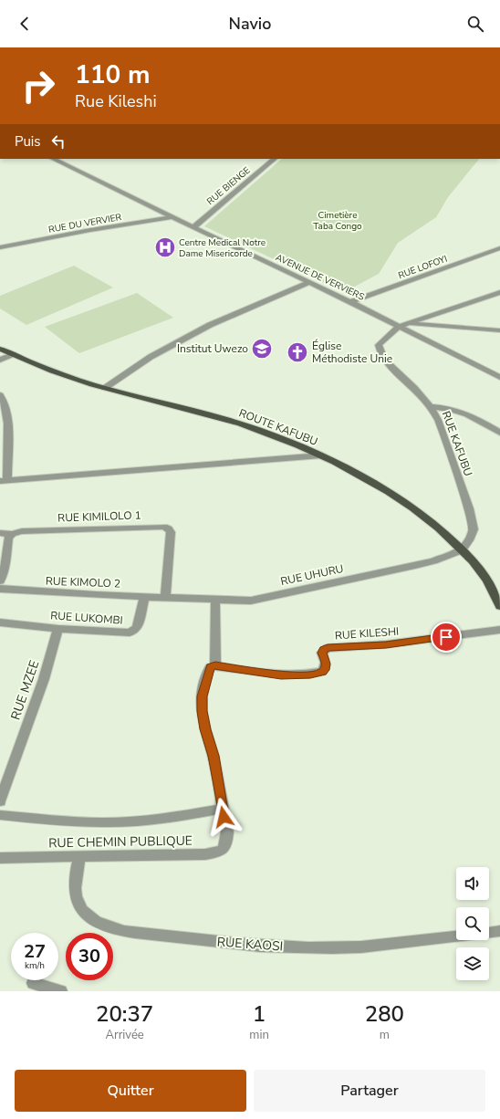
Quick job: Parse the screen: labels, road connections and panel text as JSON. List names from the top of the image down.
{
  "streets": {
    "main road": ["ROUTE KAFUBU"],
    "street": [
      "RUE BIENGE",
      "RUE DU VERVIER",
      "RUE LOFOYI",
      "AVENUE DE VERVIERS",
      "RUE KAFUBU",
      "RUE KIMILOLO 1",
      "RUE UHURU",
      "RUE KIMOLO 2",
      "RUE LUKOMBI",
      "RUE KILESHI",
      "RUE MZEE",
      "RUE CHEMIN PUBLIQUE",
      "RUE KAOSI"
    ]
  },
  "crossings": [
    ["RUE BIENGE", "AVENUE DE VERVIERS"],
    ["RUE DU VERVIER", "AVENUE DE VERVIERS"],
    ["RUE LOFOYI", "AVENUE DE VERVIERS"],
    ["AVENUE DE VERVIERS", "RUE KAFUBU"],
    ["ROUTE KAFUBU", "RUE KAFUBU"],
    ["ROUTE KAFUBU", "RUE UHURU"],
    ["RUE KAFUBU", "RUE UHURU"],
    ["RUE KIMILOLO 1", "RUE UHURU"],
    ["RUE KIMILOLO 1", "RUE KIMOLO 2"],
    ["RUE UHURU", "RUE KIMOLO 2"],
    ["RUE KIMOLO 2", "RUE LUKOMBI"],
    ["RUE LUKOMBI", "RUE MZEE"],
    ["RUE KILESHI", "RUE CHEMIN PUBLIQUE"],
    ["RUE CHEMIN PUBLIQUE", "RUE KAOSI"]
  ],
  "parks": ["Cimetière Taba Congo"],
  "places": {
    "hospital": ["Centre Medical Notre Dame Misericorde"],
    "school or university": ["Institut Uwezo"],
    "church": ["Église Méthodiste Unie"]
  },
  "page": {
    "header": "Navio",
    "turn": ["110 m", "Rue Kileshi"],
    "then": "Puis",
    "speed": "27 km/h",
    "limit": "30",
    "eta": [
      "20:37",
      "Arrivée",
      "1",
      "min",
      "280",
      "m"
    ],
    "buttons": ["Quitter", "Partager"]
  }
}
